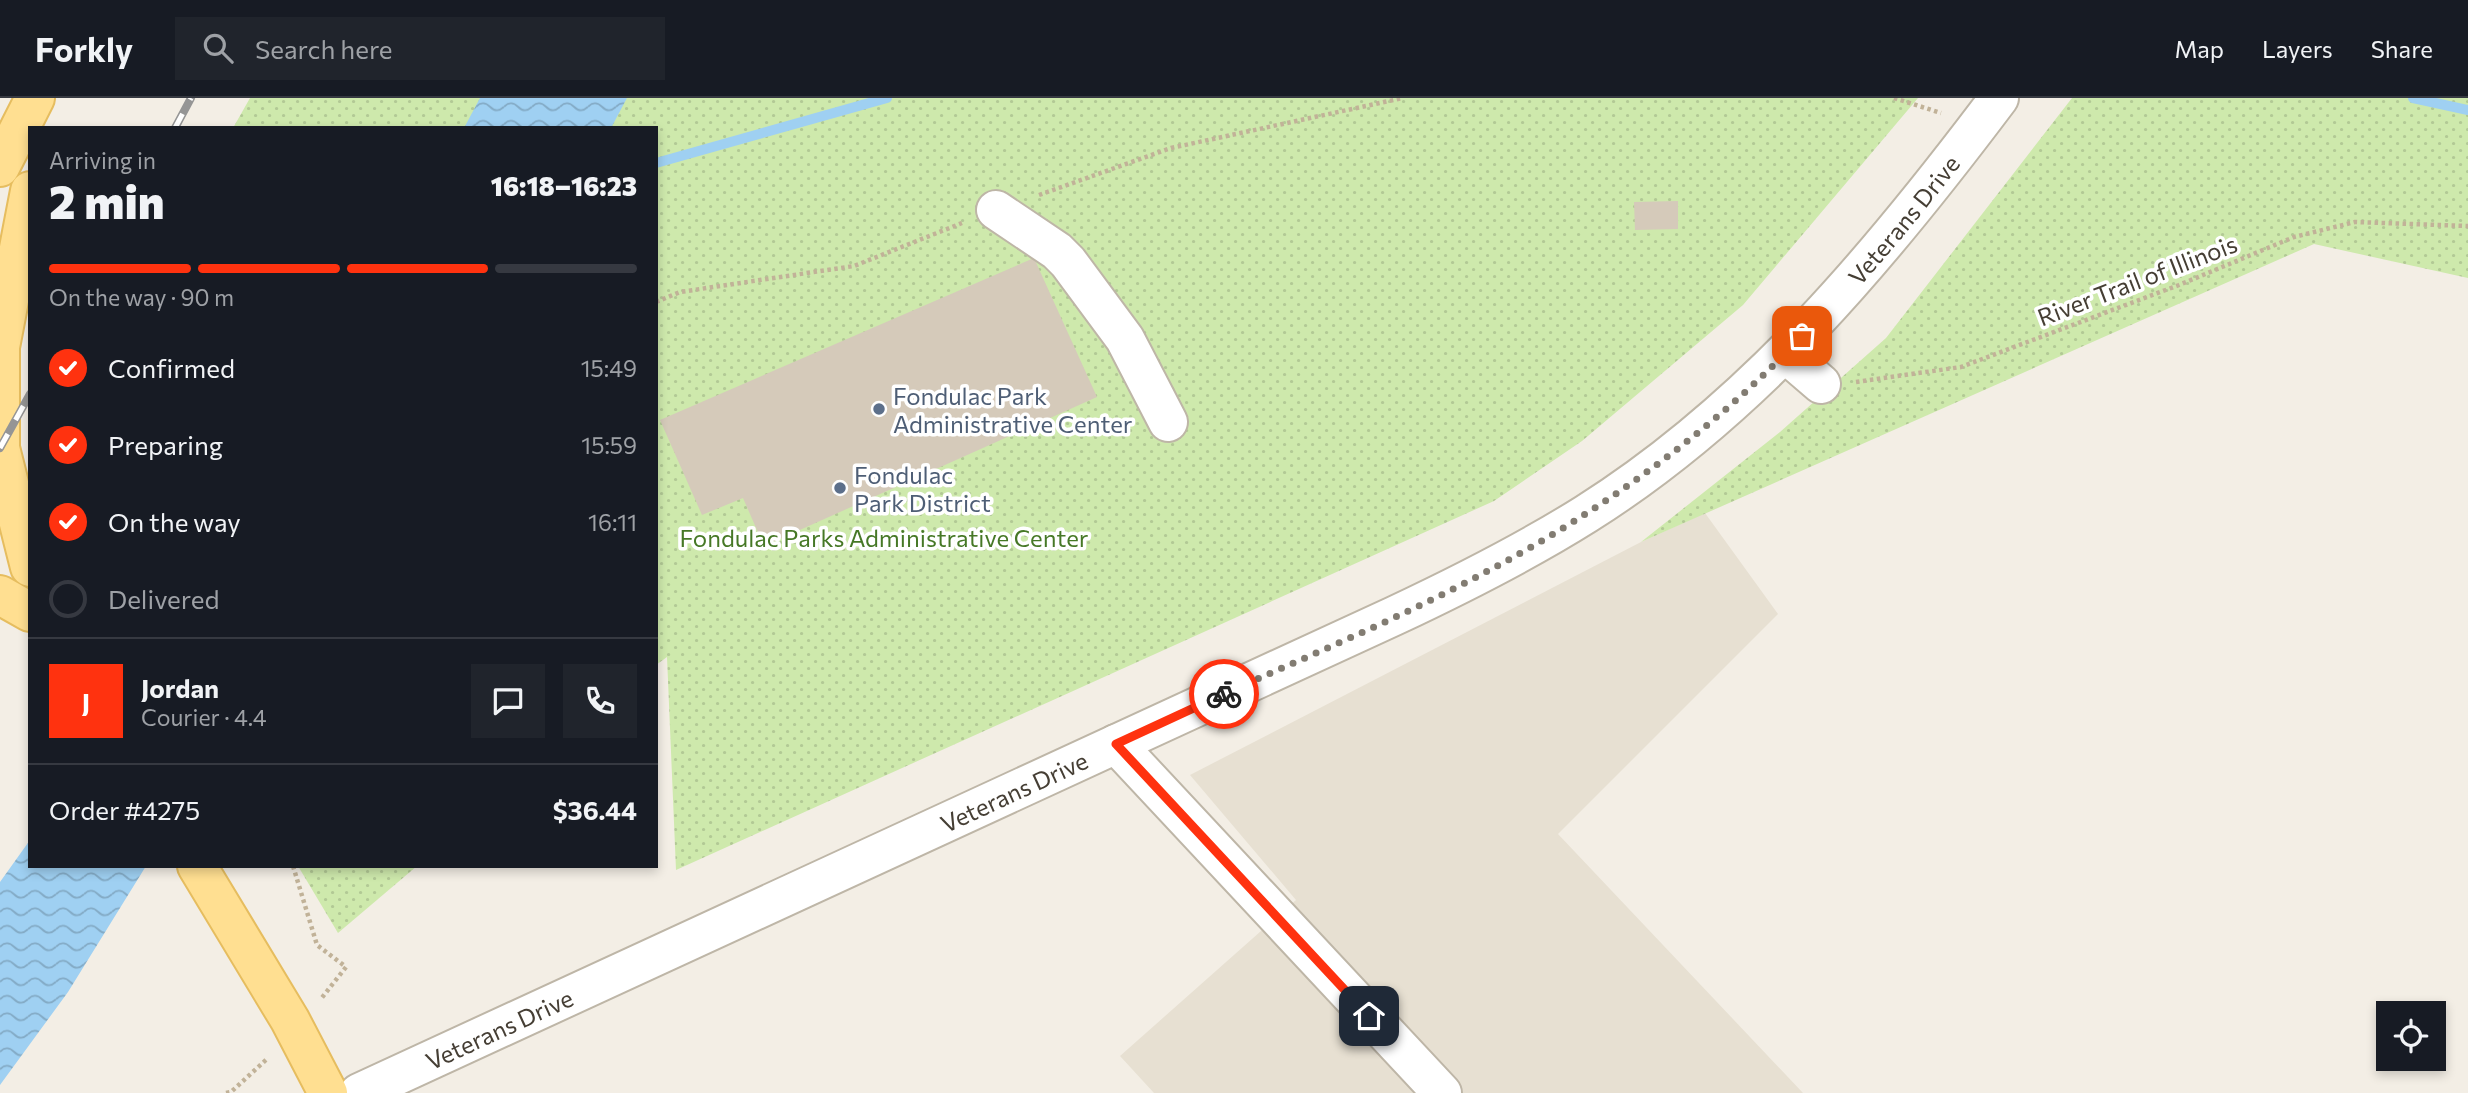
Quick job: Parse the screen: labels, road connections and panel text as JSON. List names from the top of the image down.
{
  "streets": {
    "street": ["Veterans Drive"],
    "path": ["River Trail of Illinois"]
  },
  "parks": ["Fondulac Parks Administrative Center"],
  "places": ["Fondulac Park Administrative Center", "Fondulac Park District"],
  "page": {
    "header": "Forkly",
    "search": "Search here",
    "nav": ["Map", "Layers", "Share"],
    "heading": ["2 min", "Arriving in", "16:18–16:23"],
    "panel": [
      "Jordan",
      "Courier · 4.4",
      "Order #4275",
      "$36.44"
    ],
    "bar": "On the way · 90 m",
    "list": [
      ["Confirmed", "15:49"],
      ["Preparing", "15:59"],
      ["On the way", "16:11"],
      "Delivered"
    ],
    "round": "J"
  }
}
